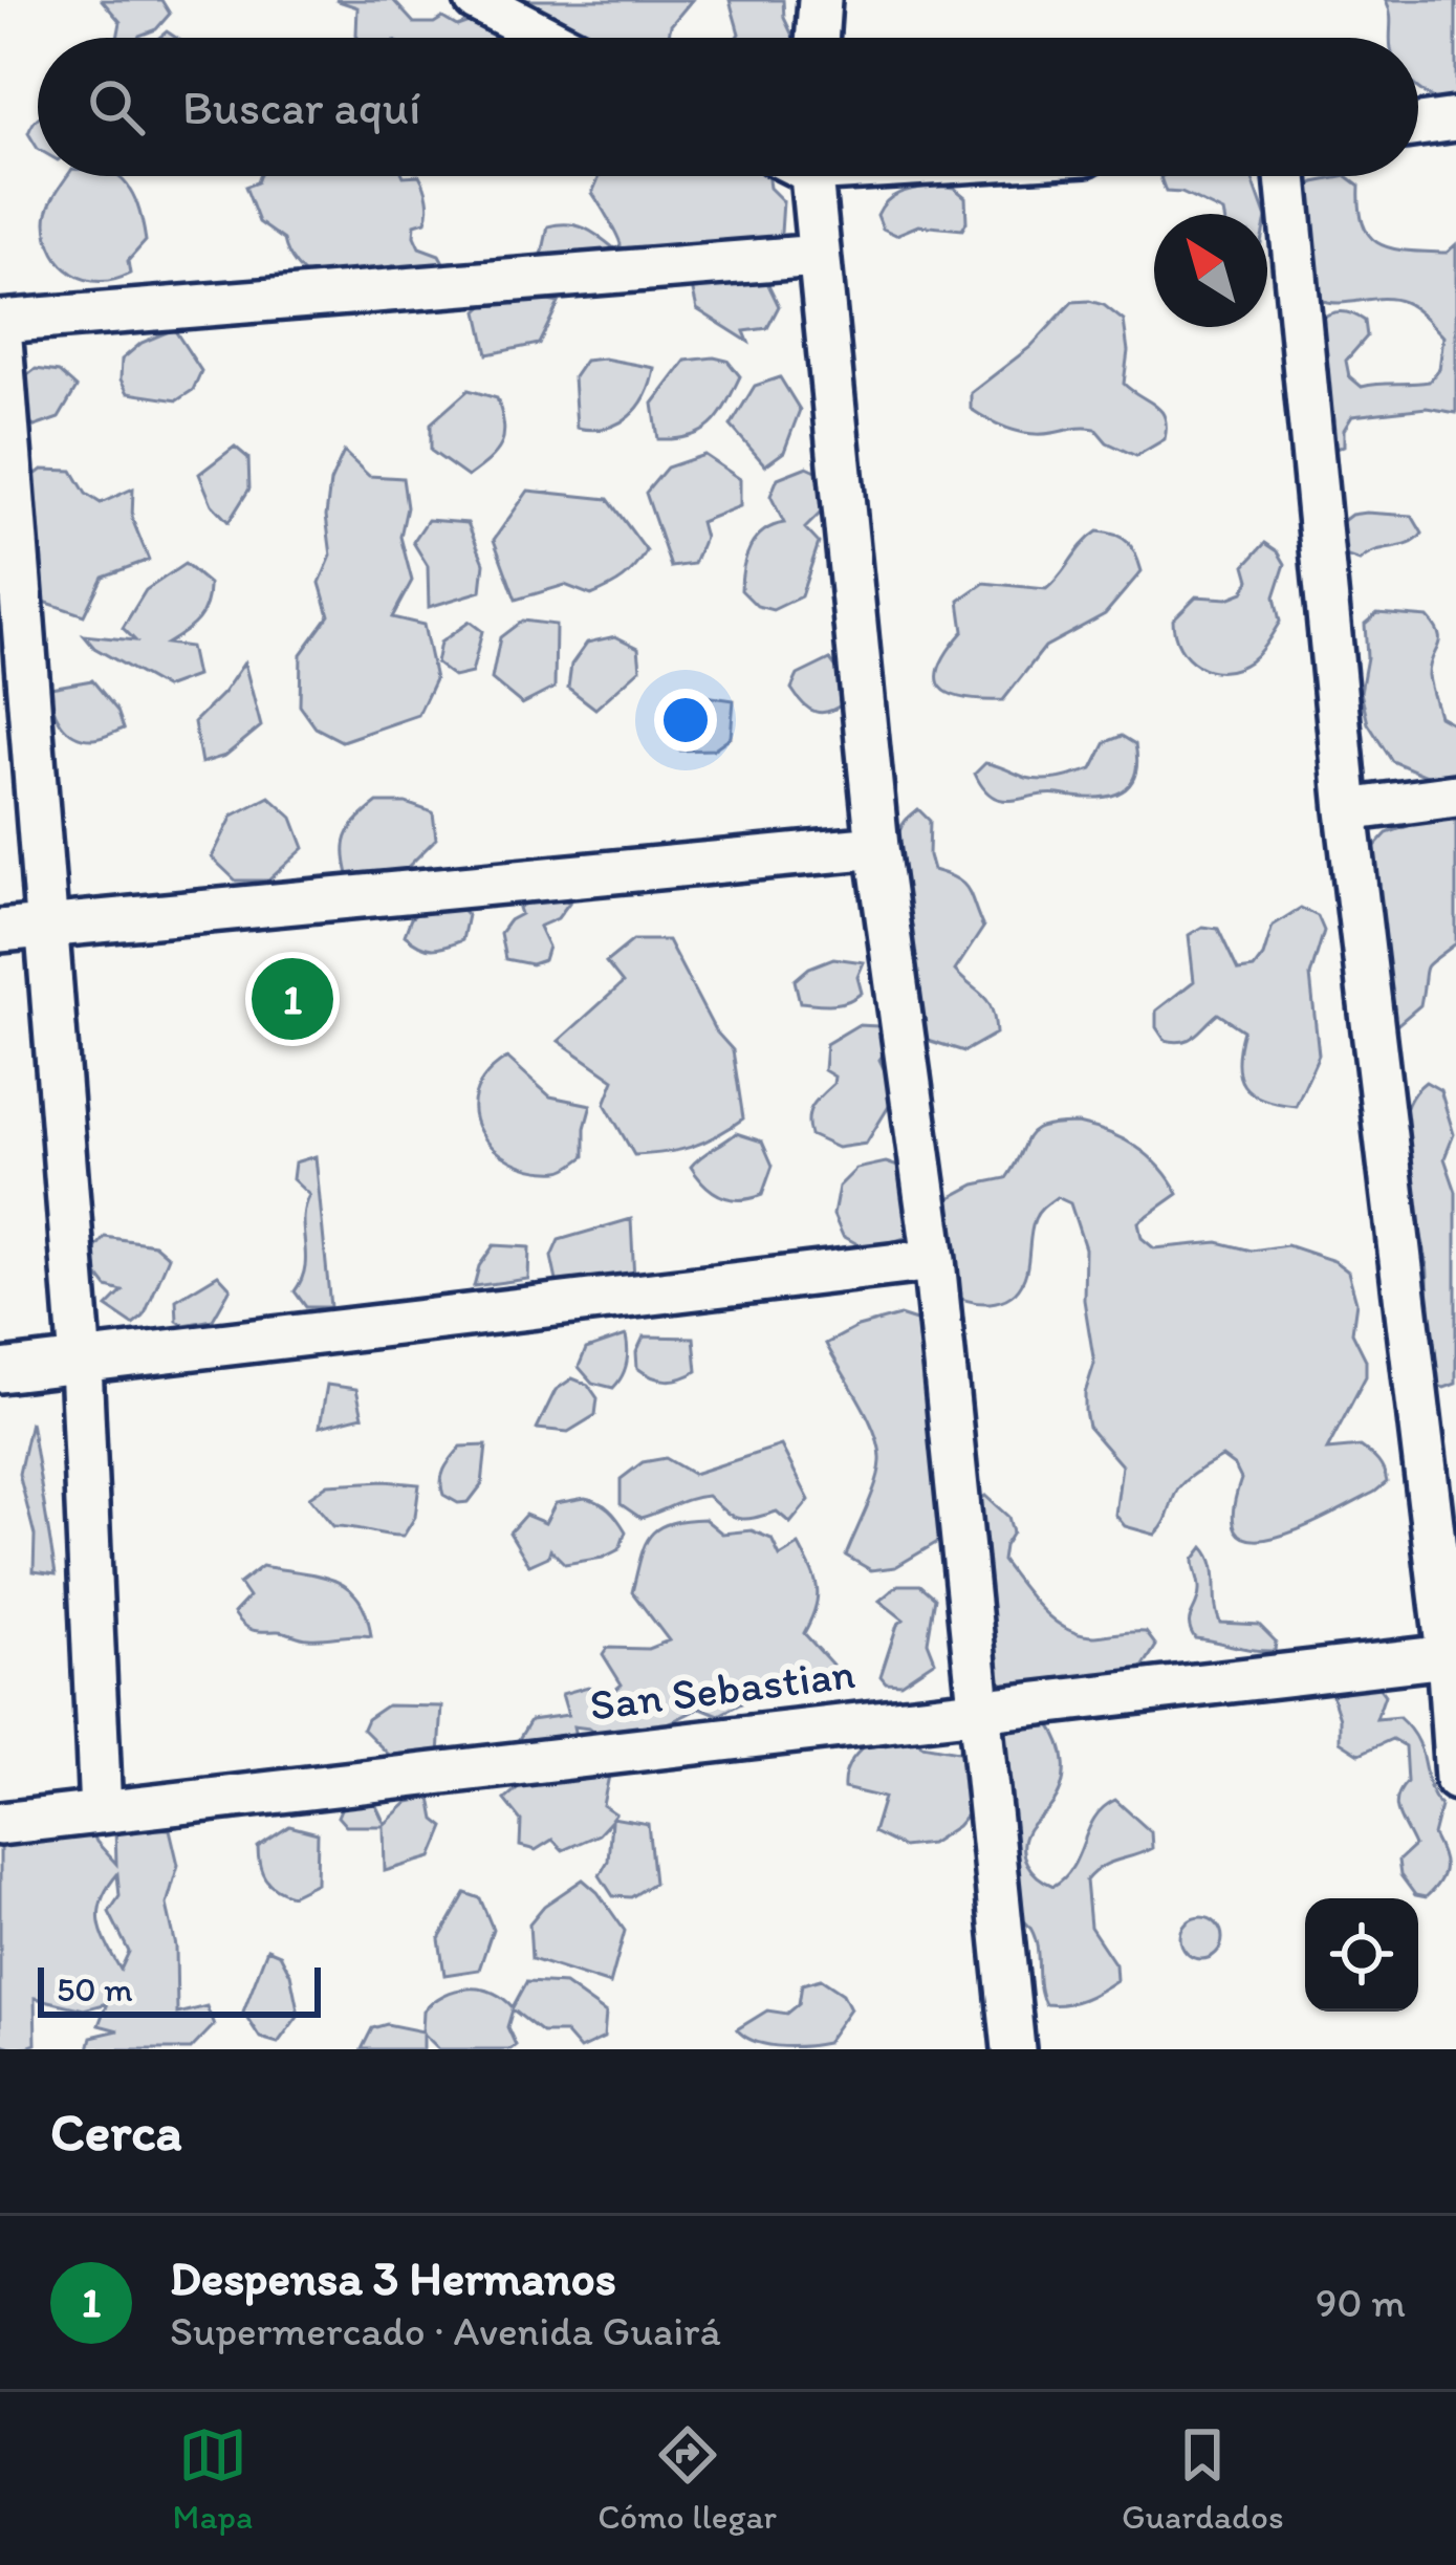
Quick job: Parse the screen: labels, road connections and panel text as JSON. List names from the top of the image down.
{
  "streets": {
    "street": ["San Sebastian"]
  },
  "scale_bar": "50 m",
  "north": "top left",
  "page": {
    "search": "Buscar aquí",
    "pins": "1",
    "scale": "50 m",
    "heading": "Cerca",
    "list": [
      {
        "mark": "1",
        "name": "Despensa 3 Hermanos",
        "note": "Supermercado · Avenida Guairá",
        "value": "90 m"
      }
    ],
    "nav": ["Mapa", "Cómo llegar", "Guardados"]
  }
}
